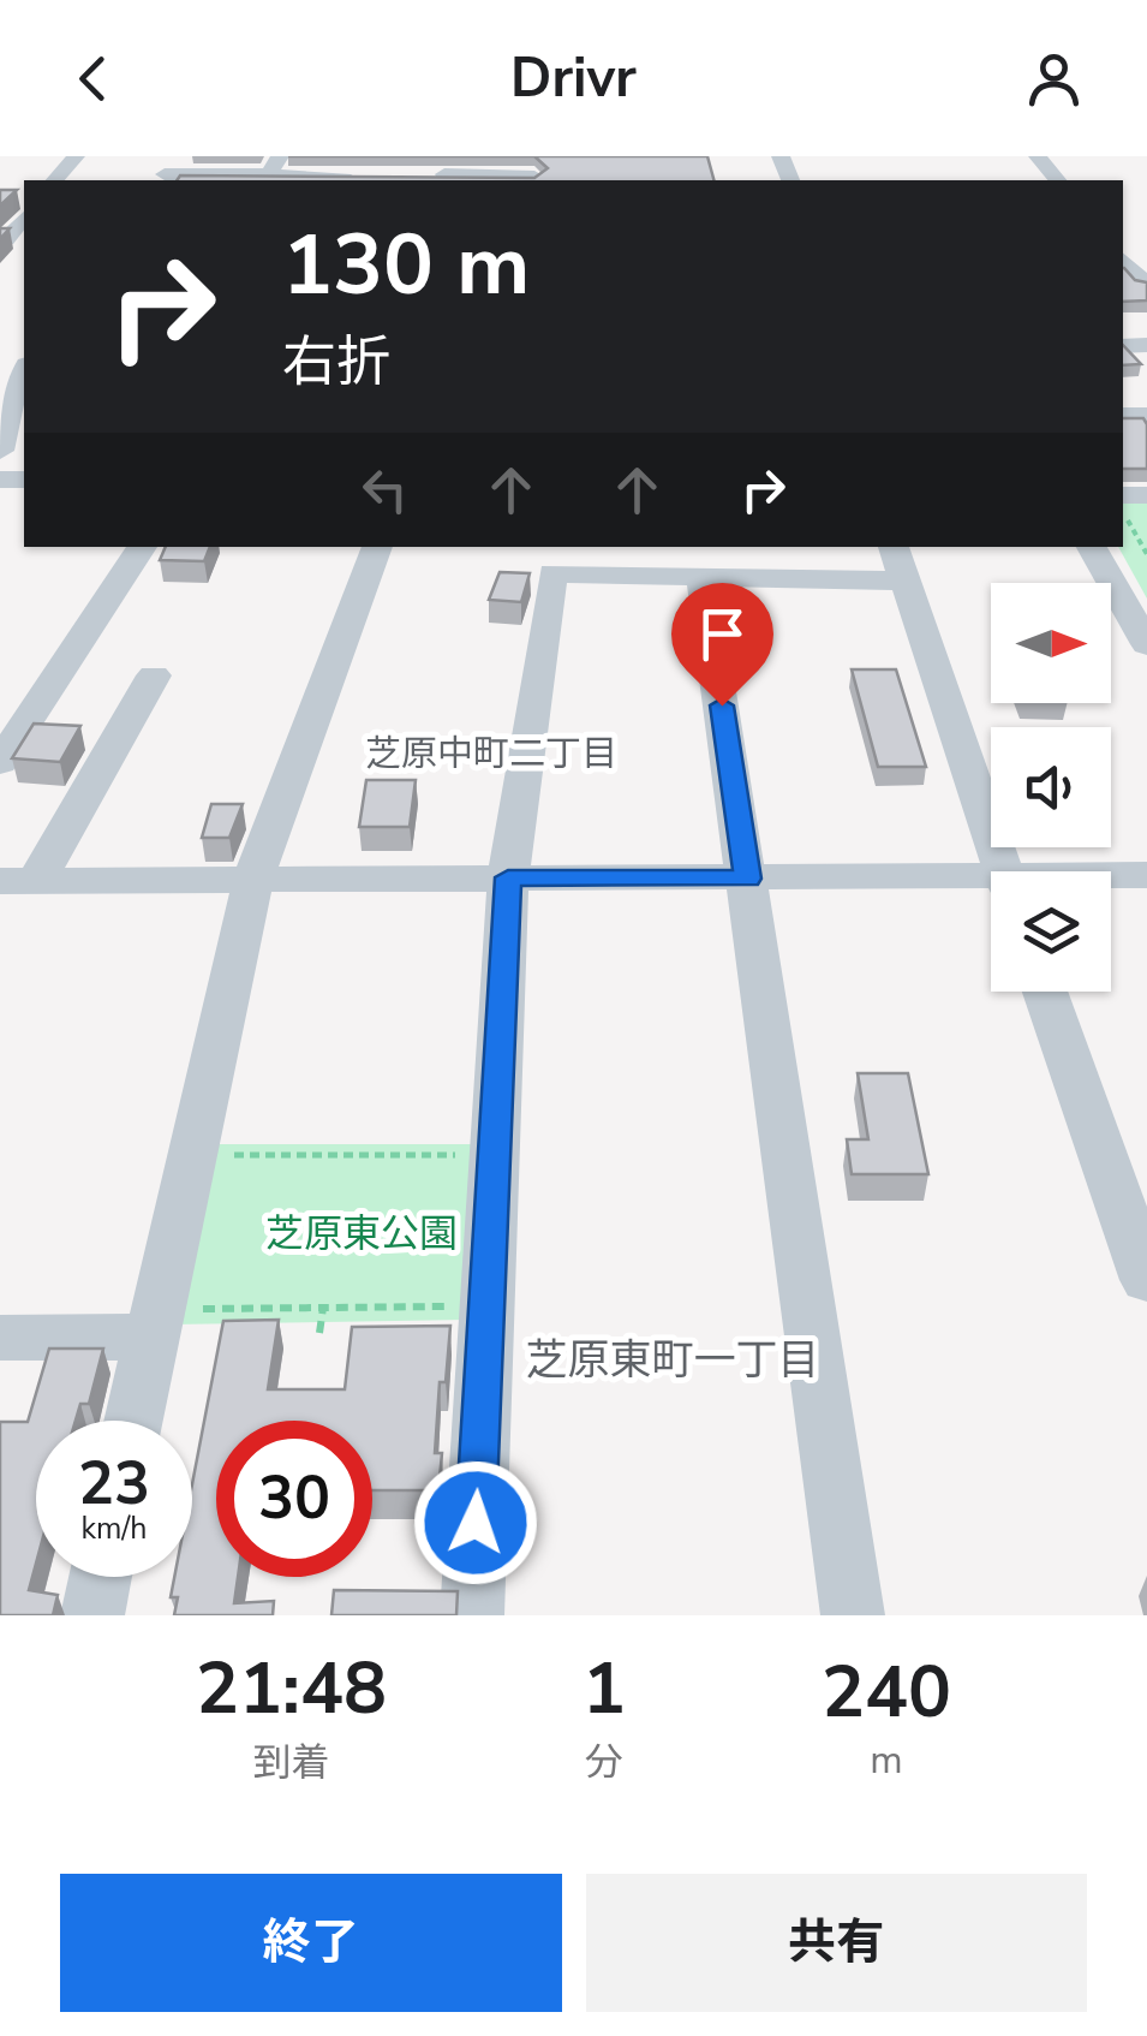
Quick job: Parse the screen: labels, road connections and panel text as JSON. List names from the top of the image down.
{
  "districts": ["芝原中町二丁目", "芝原東町一丁目"],
  "parks": ["芝原東公園"],
  "north": "right",
  "page": {
    "header": "Drivr",
    "turn": ["130 m", "右折"],
    "speed": "23 km/h",
    "limit": "30",
    "eta": [
      "21:48",
      "到着",
      "1",
      "分",
      "240",
      "m"
    ],
    "buttons": ["終了", "共有"]
  }
}
